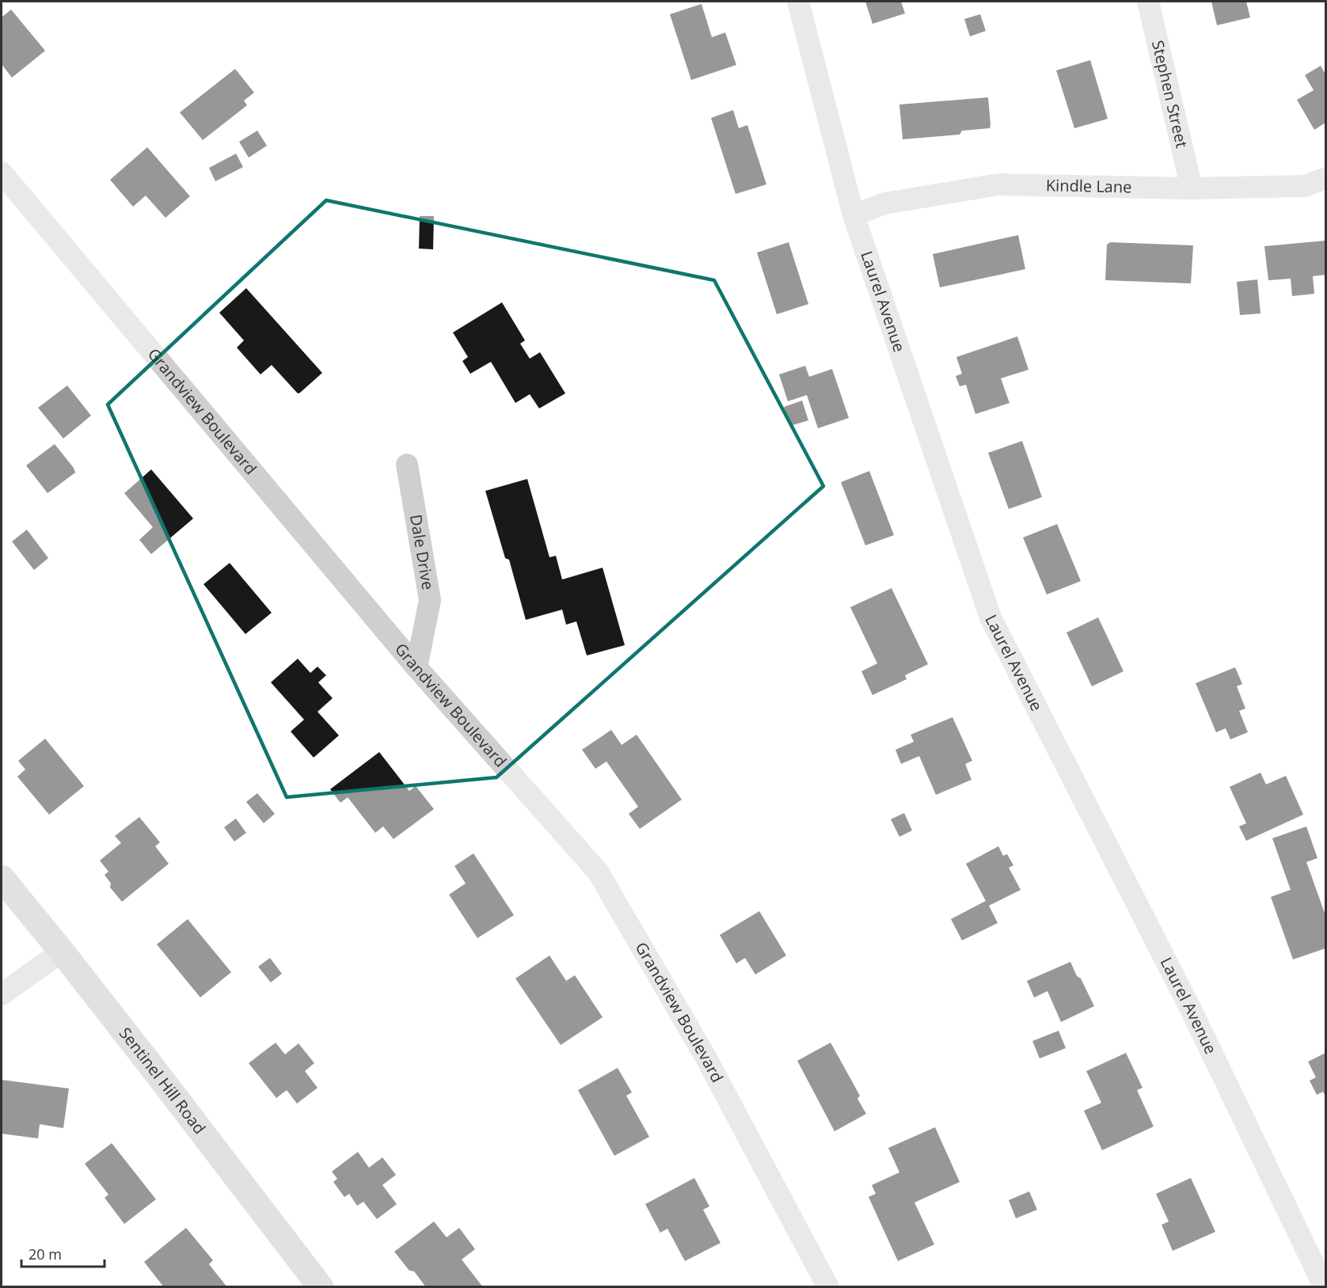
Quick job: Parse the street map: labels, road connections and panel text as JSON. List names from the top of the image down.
{
  "streets": {
    "main road": ["Sentinel Hill Road"],
    "street": [
      "Stephen Street",
      "Kindle Lane",
      "Laurel Avenue",
      "Grandview Boulevard",
      "Dale Drive"
    ]
  },
  "crossings": [
    ["Stephen Street", "Kindle Lane"],
    ["Kindle Lane", "Laurel Avenue"],
    ["Grandview Boulevard", "Dale Drive"]
  ],
  "scale_bar": "20 m"
}
